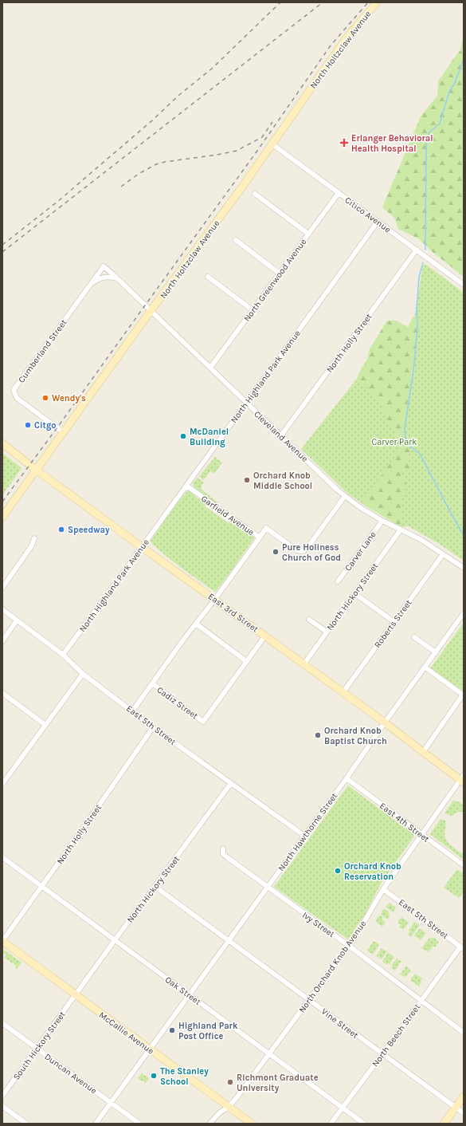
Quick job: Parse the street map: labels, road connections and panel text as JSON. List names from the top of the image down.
{
  "streets": {
    "main road": ["North Holtzclaw Avenue", "East 3rd Street", "McCallie Avenue"],
    "street": [
      "Citico Avenue",
      "North Greenwood Avenue",
      "North Holly Street",
      "Cumberland Street",
      "North Highland Park Avenue",
      "Cleveland Avenue",
      "Garfield Avenue",
      "Carver Lane",
      "North Hickory Street",
      "Roberts Street",
      "Cadiz Street",
      "East 5th Street",
      "East 4th Street",
      "North Hawthorne Street",
      "Ivy Street",
      "North Orchard Knob Avenue",
      "Oak Street",
      "Vine Street",
      "North Beech Street",
      "South Hickory Street",
      "Duncan Avenue"
    ]
  },
  "crossings": [
    ["North Holtzclaw Avenue", "Citico Avenue"],
    ["North Holtzclaw Avenue", "Cumberland Street"],
    ["North Holtzclaw Avenue", "Cleveland Avenue"],
    ["North Holtzclaw Avenue", "East 3rd Street"],
    ["Citico Avenue", "North Greenwood Avenue"],
    ["Citico Avenue", "North Holly Street"],
    ["Citico Avenue", "North Highland Park Avenue"],
    ["North Greenwood Avenue", "Cleveland Avenue"],
    ["North Holly Street", "Cleveland Avenue"],
    ["North Holly Street", "East 5th Street"],
    ["North Holly Street", "Oak Street"],
    ["North Holly Street", "McCallie Avenue"],
    ["Cumberland Street", "Cleveland Avenue"],
    ["North Highland Park Avenue", "Cleveland Avenue"],
    ["North Highland Park Avenue", "Garfield Avenue"],
    ["North Highland Park Avenue", "East 3rd Street"],
    ["North Highland Park Avenue", "East 5th Street"],
    ["Cleveland Avenue", "Garfield Avenue"],
    ["Cleveland Avenue", "Carver Lane"],
    ["Cleveland Avenue", "North Hickory Street"],
    ["Cleveland Avenue", "Roberts Street"],
    ["North Hickory Street", "East 3rd Street"],
    ["North Hickory Street", "East 5th Street"],
    ["North Hickory Street", "Oak Street"],
    ["North Hickory Street", "Vine Street"],
    ["North Hickory Street", "McCallie Avenue"],
    ["North Hickory Street", "South Hickory Street"],
    ["East 3rd Street", "Roberts Street"],
    ["East 3rd Street", "North Hawthorne Street"],
    ["East 3rd Street", "North Orchard Knob Avenue"],
    ["East 5th Street", "North Hawthorne Street"],
    ["East 5th Street", "North Orchard Knob Avenue"],
    ["East 5th Street", "North Beech Street"],
    ["East 4th Street", "North Hawthorne Street"],
    ["East 4th Street", "North Orchard Knob Avenue"],
    ["North Hawthorne Street", "Ivy Street"],
    ["North Hawthorne Street", "Oak Street"],
    ["North Hawthorne Street", "Vine Street"],
    ["North Hawthorne Street", "McCallie Avenue"],
    ["North Hawthorne Street", "Duncan Avenue"],
    ["Ivy Street", "North Orchard Knob Avenue"],
    ["Ivy Street", "North Beech Street"],
    ["North Orchard Knob Avenue", "Oak Street"],
    ["North Orchard Knob Avenue", "Vine Street"],
    ["North Orchard Knob Avenue", "McCallie Avenue"],
    ["Oak Street", "North Beech Street"],
    ["Vine Street", "North Beech Street"],
    ["McCallie Avenue", "South Hickory Street"],
    ["South Hickory Street", "Duncan Avenue"]
  ],
  "parks": ["Carver Park"],
  "places": {
    "health": ["Erlanger Behavioral Health Hospital"],
    "other": [
      "Wendy's",
      "Citgo",
      "McDaniel Building",
      "Orchard Knob Middle School",
      "Speedway",
      "Pure Holiness Church of God",
      "Orchard Knob Baptist Church",
      "Orchard Knob Reservation",
      "Highland Park Post Office",
      "The Stanley School",
      "Richmont Graduate University"
    ]
  }
}
